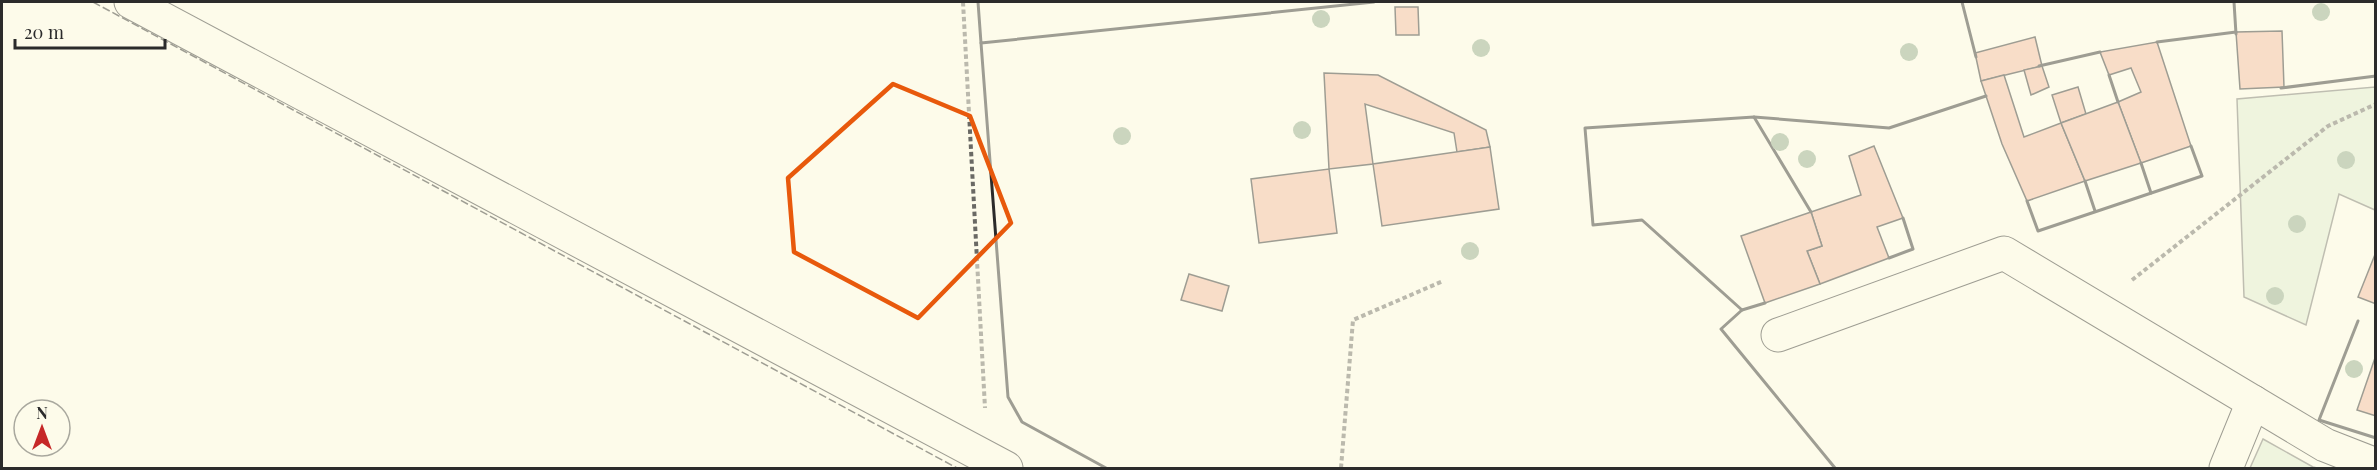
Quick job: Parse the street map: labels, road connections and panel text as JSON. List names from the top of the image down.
{
  "scale_bar": "20 m",
  "north": "top"
}
